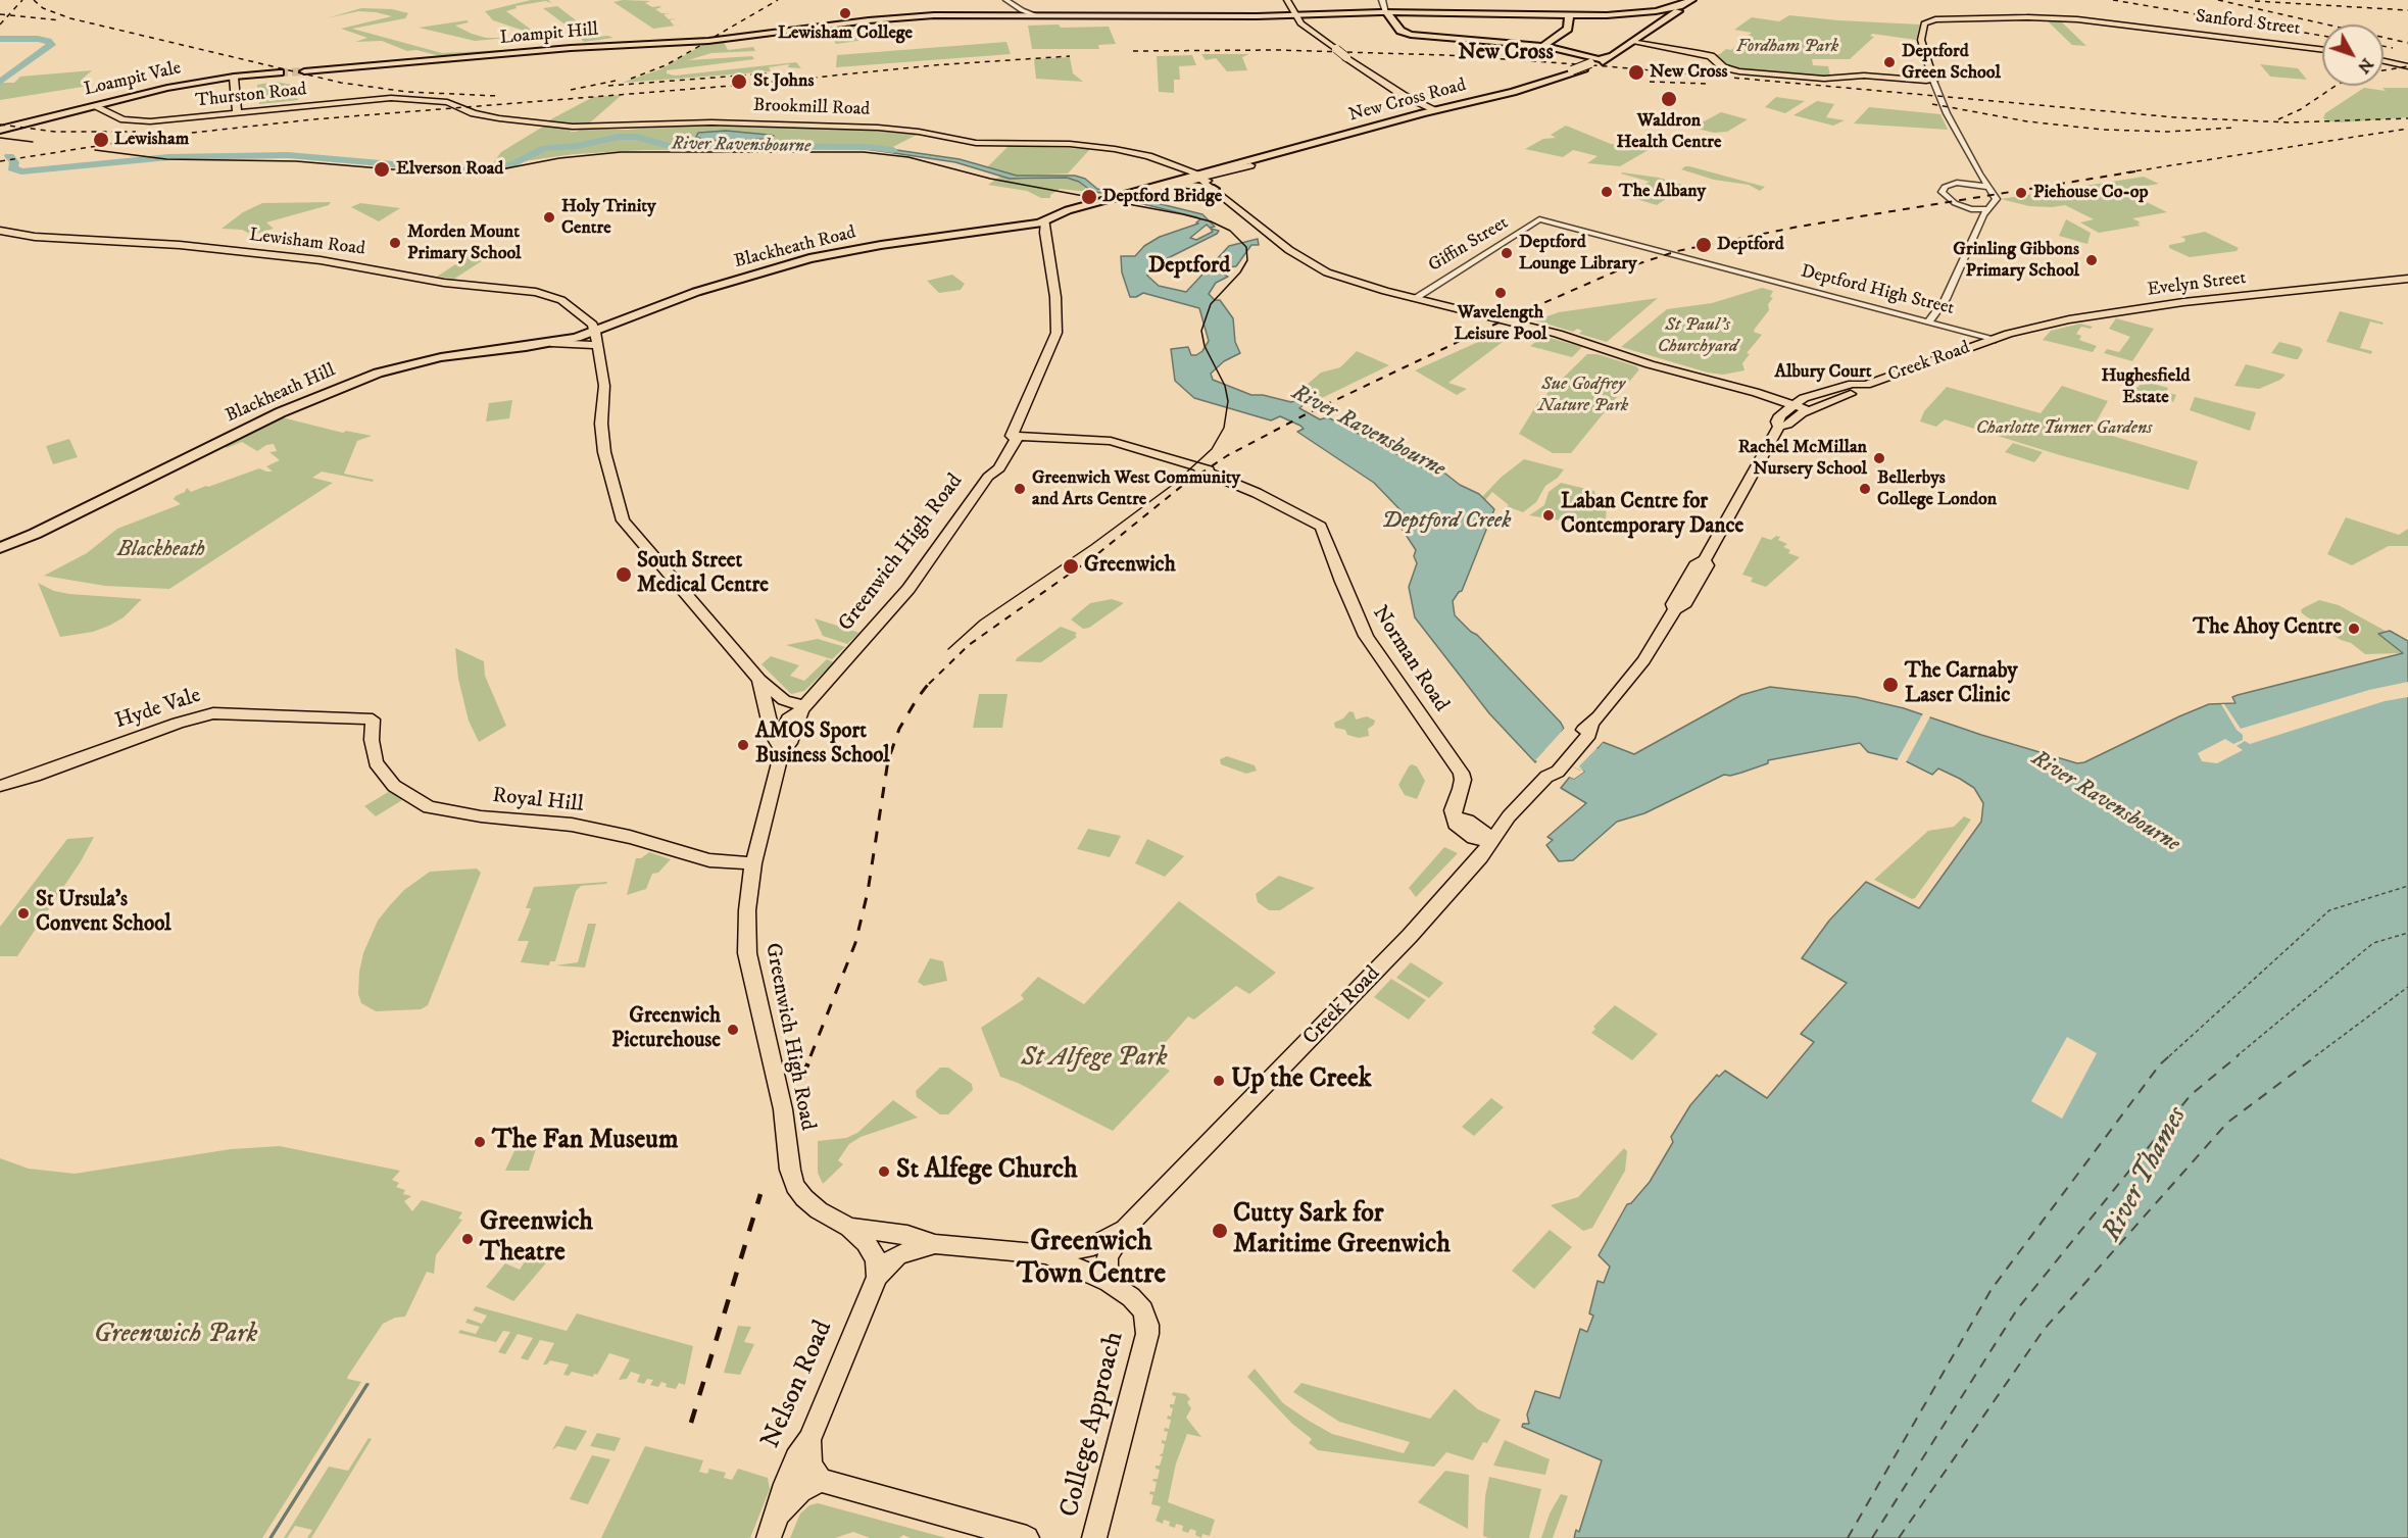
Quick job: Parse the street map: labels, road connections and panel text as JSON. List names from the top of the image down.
{
  "streets": {
    "highway": [
      "Loampit Hill",
      "Loampit Vale",
      "New Cross Road",
      "Blackheath Road",
      "Blackheath Hill"
    ],
    "main road": [
      "Sanford Street",
      "Thurston Road",
      "Brookmill Road",
      "Lewisham Road",
      "Evelyn Street",
      "Creek Road",
      "Greenwich High Road",
      "Norman Road",
      "Hyde Vale",
      "Royal Hill",
      "Nelson Road",
      "College Approach"
    ],
    "street": ["Giffin Street", "Deptford High Street"]
  },
  "crossings": [
    ["Loampit Vale", "Thurston Road"],
    ["Thurston Road", "Brookmill Road"],
    ["Lewisham Road", "Blackheath Road"],
    ["Lewisham Road", "Blackheath Hill"],
    ["Giffin Street", "Deptford High Street"],
    ["Blackheath Road", "Blackheath Hill"],
    ["Blackheath Road", "Greenwich High Road"],
    ["Evelyn Street", "Deptford High Street"],
    ["Evelyn Street", "Creek Road"],
    ["Deptford High Street", "Creek Road"],
    ["Creek Road", "Norman Road"],
    ["Creek Road", "College Approach"],
    ["Greenwich High Road", "Norman Road"],
    ["Greenwich High Road", "Royal Hill"],
    ["Hyde Vale", "Royal Hill"]
  ],
  "districts": [
    "New Cross",
    "Deptford",
    "Albury Court",
    "Hughesfield Estate",
    "Greenwich Town Centre"
  ],
  "water": ["River Ravensbourne", "Deptford Creek", "River Thames"],
  "parks": [
    "Fordham Park",
    "St Paul's Churchyard",
    "Sue Godfrey Nature Park",
    "Charlotte Turner Gardens",
    "Blackheath",
    "St Alfege Park",
    "Greenwich Park"
  ],
  "places": [
    "Lewisham College",
    "Deptford Green School",
    "New Cross",
    "St Johns",
    "Waldron Health Centre",
    "Lewisham",
    "Elverson Road",
    "The Albany",
    "Piehouse Co-op",
    "Deptford Bridge",
    "Holy Trinity Centre",
    "Morden Mount Primary School",
    "Deptford",
    "Deptford Lounge Library",
    "Grinling Gibbons Primary School",
    "Wavelength Leisure Pool",
    "Rachel McMillan Nursery School",
    "Greenwich West Community and Arts Centre",
    "Bellerbys College London",
    "Laban Centre for Contemporary Dance",
    "Greenwich",
    "South Street Medical Centre",
    "The Ahoy Centre",
    "The Carnaby Laser Clinic",
    "AMOS Sport Business School",
    "St Ursula's Convent School",
    "Greenwich Picturehouse",
    "Up the Creek",
    "The Fan Museum",
    "St Alfege Church",
    "Cutty Sark for Maritime Greenwich",
    "Greenwich Theatre"
  ],
  "north": "bottom right"
}
